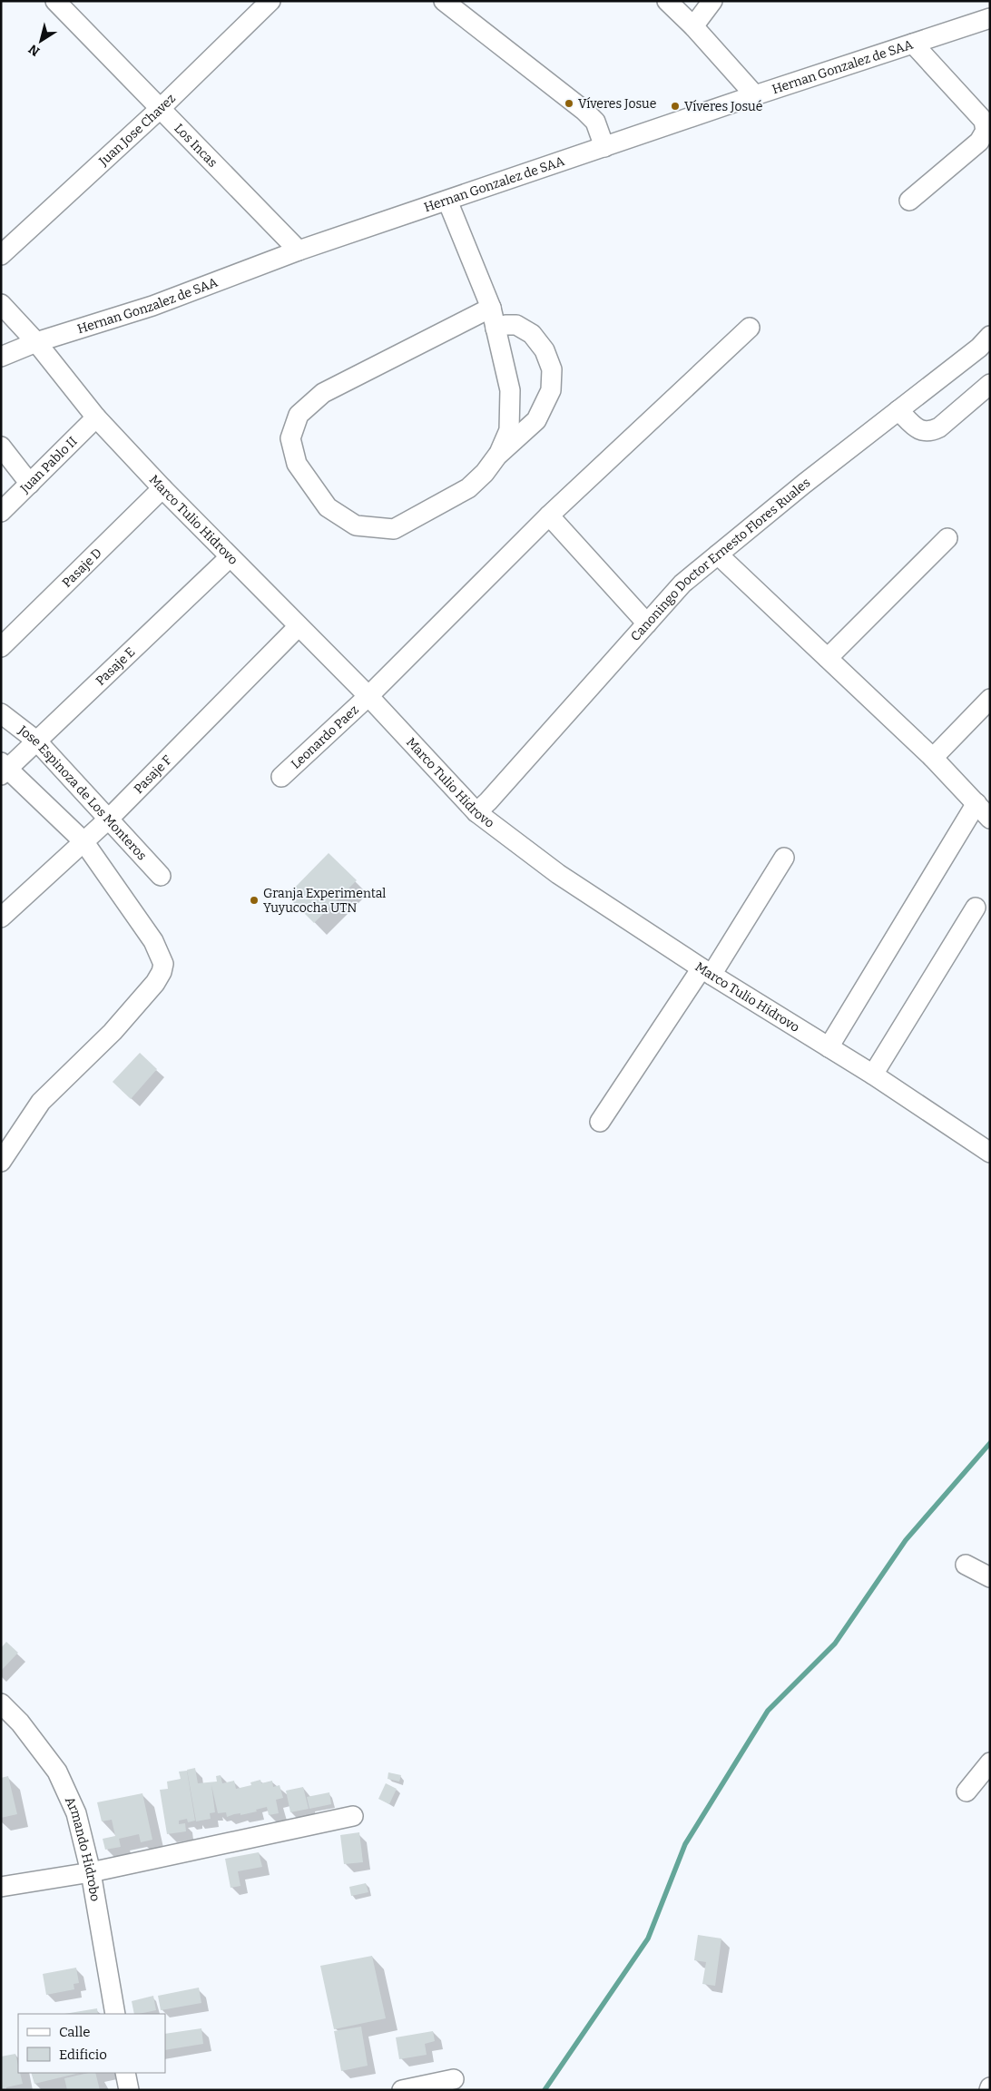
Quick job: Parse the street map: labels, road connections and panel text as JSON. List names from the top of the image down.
{
  "streets": {
    "street": [
      "Hernan Gonzalez de SAA",
      "Juan Jose Chavez",
      "Los Incas",
      "Juan Pablo II",
      "Marco Tulio Hidrovo",
      "Canoningo Doctor Ernesto Flores Ruales",
      "Pasaje D",
      "Pasaje E",
      "Leonardo Paez",
      "Pasaje F",
      "Jose Espinoza de Los Monteros",
      "Armando Hidrobo"
    ]
  },
  "crossings": [
    ["Hernan Gonzalez de SAA", "Los Incas"],
    ["Hernan Gonzalez de SAA", "Marco Tulio Hidrovo"],
    ["Juan Jose Chavez", "Los Incas"],
    ["Juan Pablo II", "Marco Tulio Hidrovo"],
    ["Marco Tulio Hidrovo", "Canoningo Doctor Ernesto Flores Ruales"],
    ["Marco Tulio Hidrovo", "Pasaje D"],
    ["Marco Tulio Hidrovo", "Pasaje E"],
    ["Marco Tulio Hidrovo", "Leonardo Paez"],
    ["Marco Tulio Hidrovo", "Pasaje F"],
    ["Pasaje E", "Jose Espinoza de Los Monteros"],
    ["Pasaje F", "Jose Espinoza de Los Monteros"]
  ],
  "places": ["Víveres Josue", "Víveres Josué", "Granja Experimental Yuyucocha UTN"],
  "legend": ["Calle", "Edificio"],
  "north": "bottom left"
}
